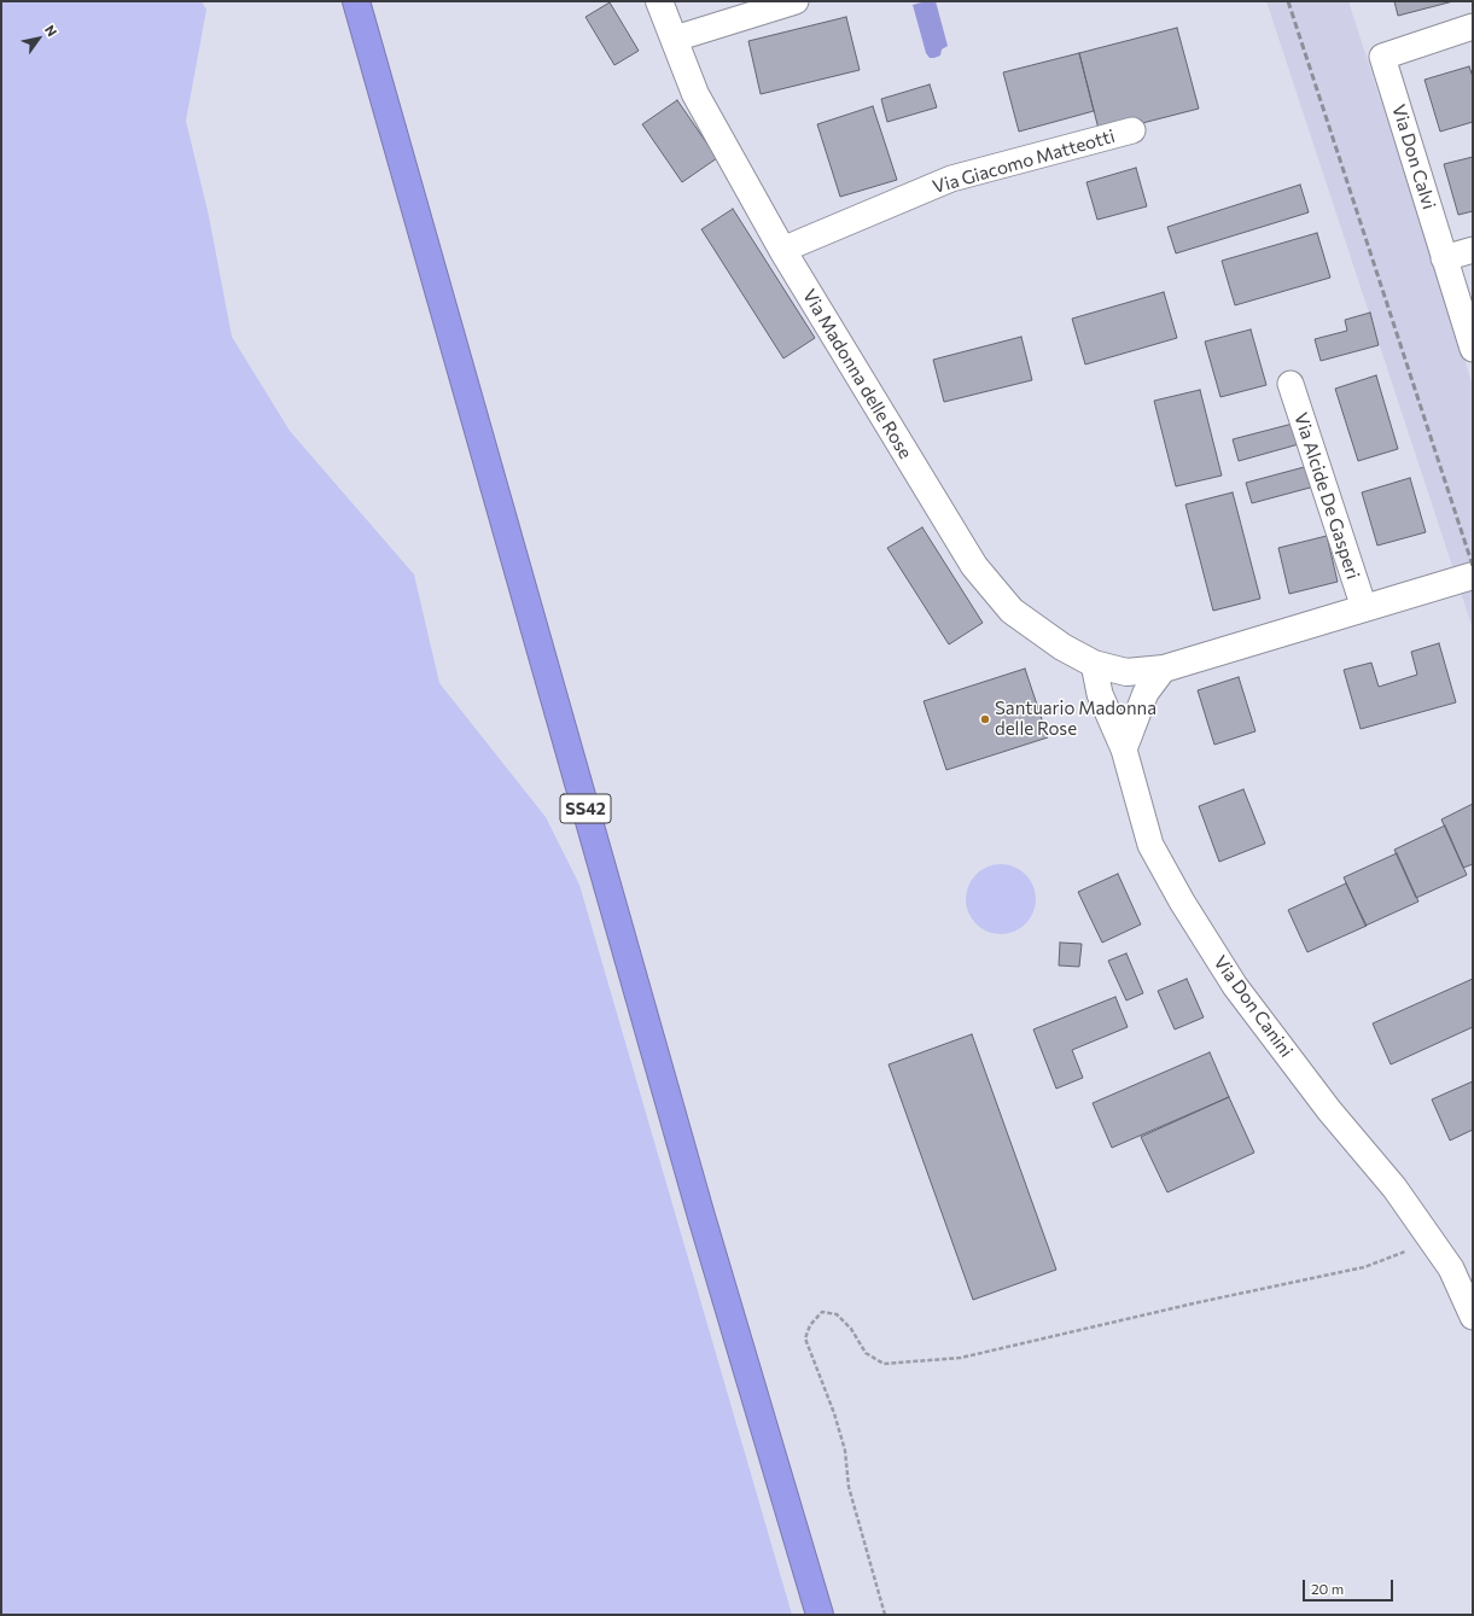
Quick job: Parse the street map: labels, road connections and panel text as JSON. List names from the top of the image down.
{
  "streets": {
    "highway": ["SS42"],
    "street": [
      "Via Don Calvi",
      "Via Giacomo Matteotti",
      "Via Madonna delle Rose",
      "Via Alcide De Gasperi",
      "Via Don Canini"
    ]
  },
  "crossings": [
    ["Via Giacomo Matteotti", "Via Madonna delle Rose"],
    ["Via Madonna delle Rose", "Via Alcide De Gasperi"],
    ["Via Madonna delle Rose", "Via Don Canini"]
  ],
  "places": ["Santuario Madonna delle Rose"],
  "scale_bar": "20 m",
  "north": "top right"
}
